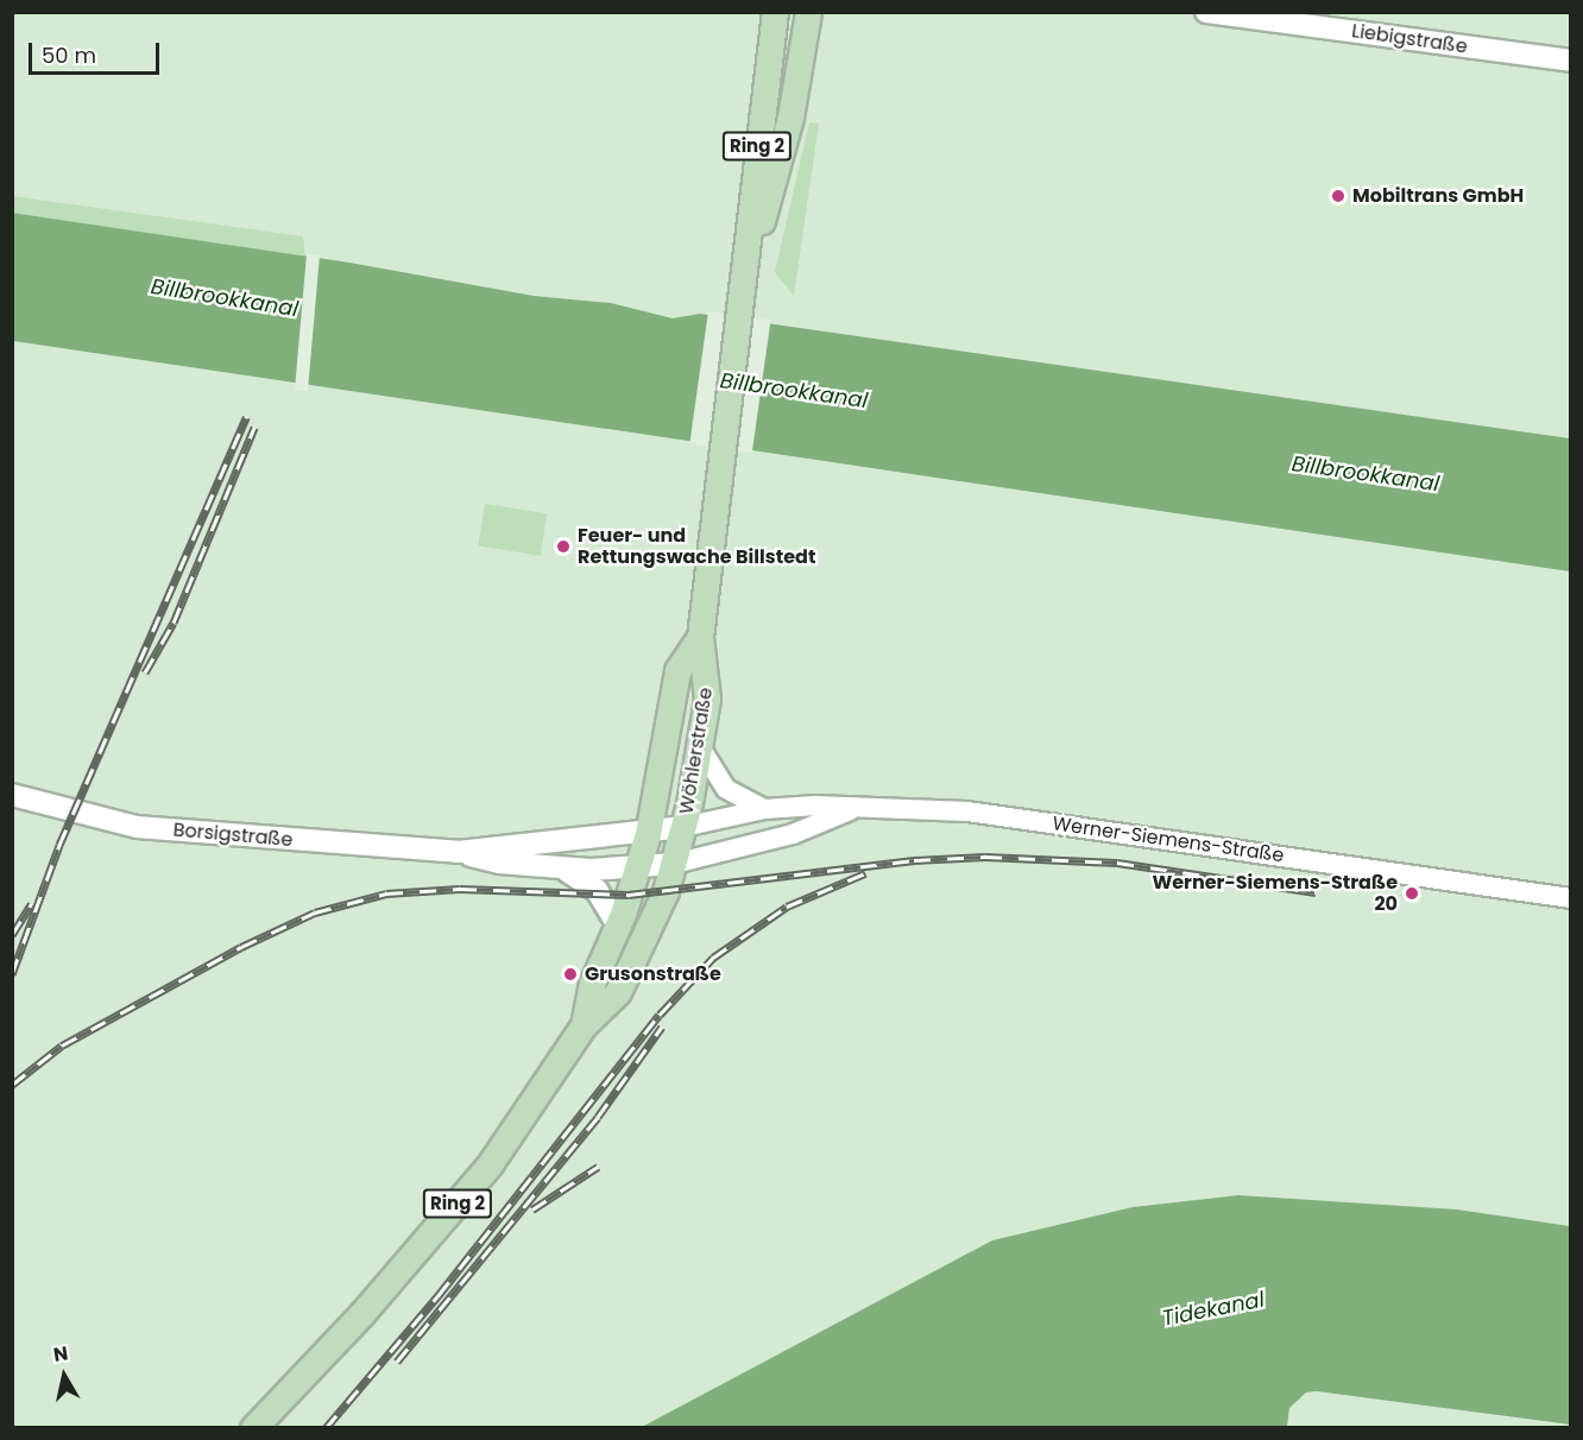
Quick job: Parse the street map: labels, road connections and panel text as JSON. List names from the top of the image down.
{
  "streets": {
    "main road": [
      "Liebigstraße",
      "Ring 2",
      "Wöhlerstraße",
      "Borsigstraße"
    ],
    "street": ["Werner-Siemens-Straße"]
  },
  "crossings": [
    ["Ring 2", "Wöhlerstraße"],
    ["Ring 2", "Borsigstraße"],
    ["Ring 2", "Werner-Siemens-Straße"],
    ["Wöhlerstraße", "Borsigstraße"],
    ["Wöhlerstraße", "Werner-Siemens-Straße"],
    ["Borsigstraße", "Werner-Siemens-Straße"]
  ],
  "water": ["Billbrookkanal", "Tidekanal"],
  "places": [
    "Mobiltrans GmbH",
    "Feuer- und Rettungswache Billstedt",
    "Werner-Siemens-Straße 20",
    "Grusonstraße"
  ],
  "scale_bar": "50 m",
  "north": "top"
}
